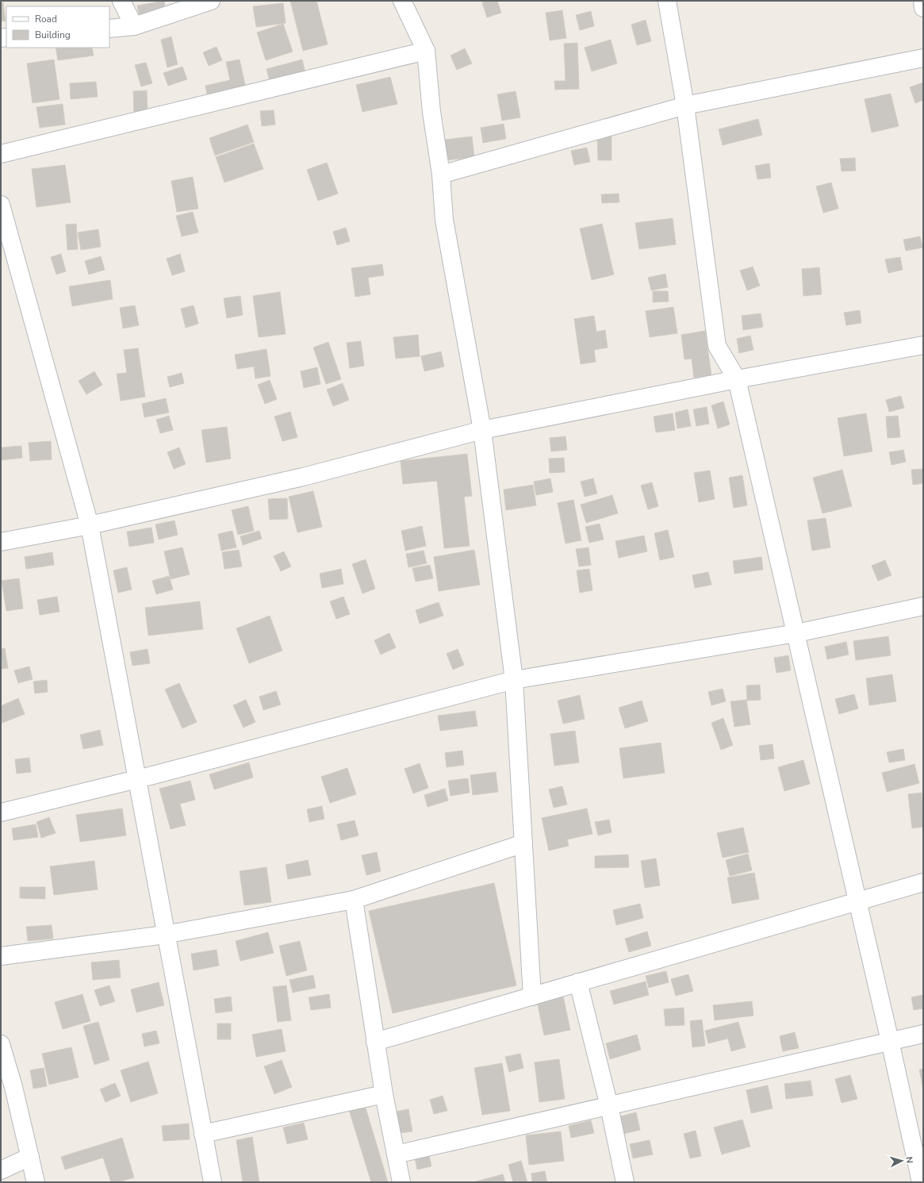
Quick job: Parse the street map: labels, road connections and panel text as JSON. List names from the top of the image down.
{
  "legend": ["Road", "Building"],
  "north": "right"
}
